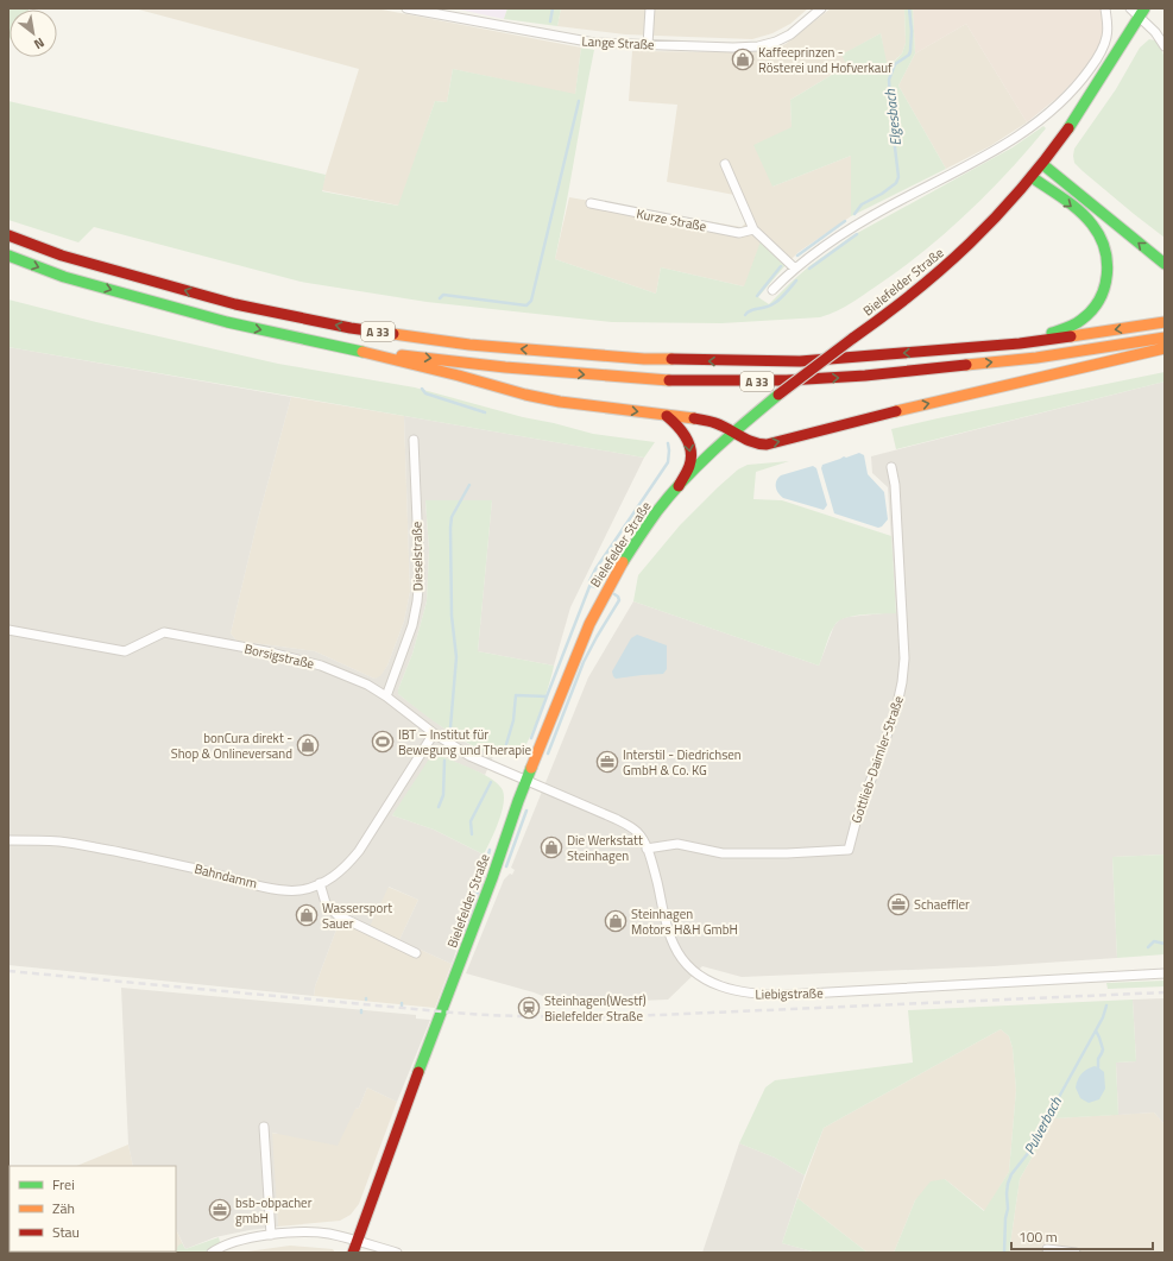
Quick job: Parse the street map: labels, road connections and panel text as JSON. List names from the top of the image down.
{
  "streets": {
    "main road": ["Bielefelder Straße", "A 33"],
    "street": [
      "Lange Straße",
      "Kurze Straße",
      "Dieselstraße",
      "Borsigstraße",
      "Gottlieb-Daimler-Straße",
      "Bahndamm",
      "Liebigstraße"
    ]
  },
  "crossings": [
    ["Bielefelder Straße", "Borsigstraße"],
    ["Bielefelder Straße", "Liebigstraße"],
    ["Dieselstraße", "Borsigstraße"],
    ["Borsigstraße", "Bahndamm"],
    ["Borsigstraße", "Liebigstraße"],
    ["Gottlieb-Daimler-Straße", "Liebigstraße"]
  ],
  "water": ["Elgesbach", "Pulverbach"],
  "places": {
    "shop": [
      "Kaffeeprinzen - Rösterei und Hofverkauf",
      "bonCura direkt - Shop & Onlineversand",
      "Die Werkstatt Steinhagen",
      "Wassersport Sauer",
      "Steinhagen Motors H&H GmbH"
    ],
    "sports": ["IBT – Institut für Bewegung und Therapie"],
    "office": ["Interstil - Diedrichsen GmbH & Co. KG", "Schaeffler", "bsb-obpacher gmbH"],
    "station": ["Steinhagen(Westf) Bielefelder Straße"]
  },
  "legend": ["Frei", "Zäh", "Stau"],
  "scale_bar": "100 m",
  "north": "bottom right"
}
